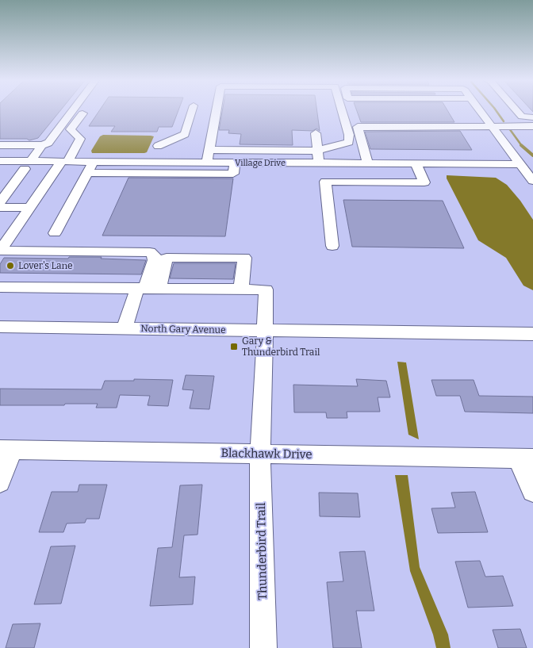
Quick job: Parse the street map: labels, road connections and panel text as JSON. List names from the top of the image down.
{
  "streets": {
    "street": [
      "Village Drive",
      "North Gary Avenue",
      "Blackhawk Drive",
      "Thunderbird Trail"
    ]
  },
  "crossings": [
    ["North Gary Avenue", "Thunderbird Trail"],
    ["Blackhawk Drive", "Thunderbird Trail"]
  ],
  "places": {
    "other": ["Lover's Lane"],
    "transit": ["Gary & Thunderbird Trail"]
  }
}
